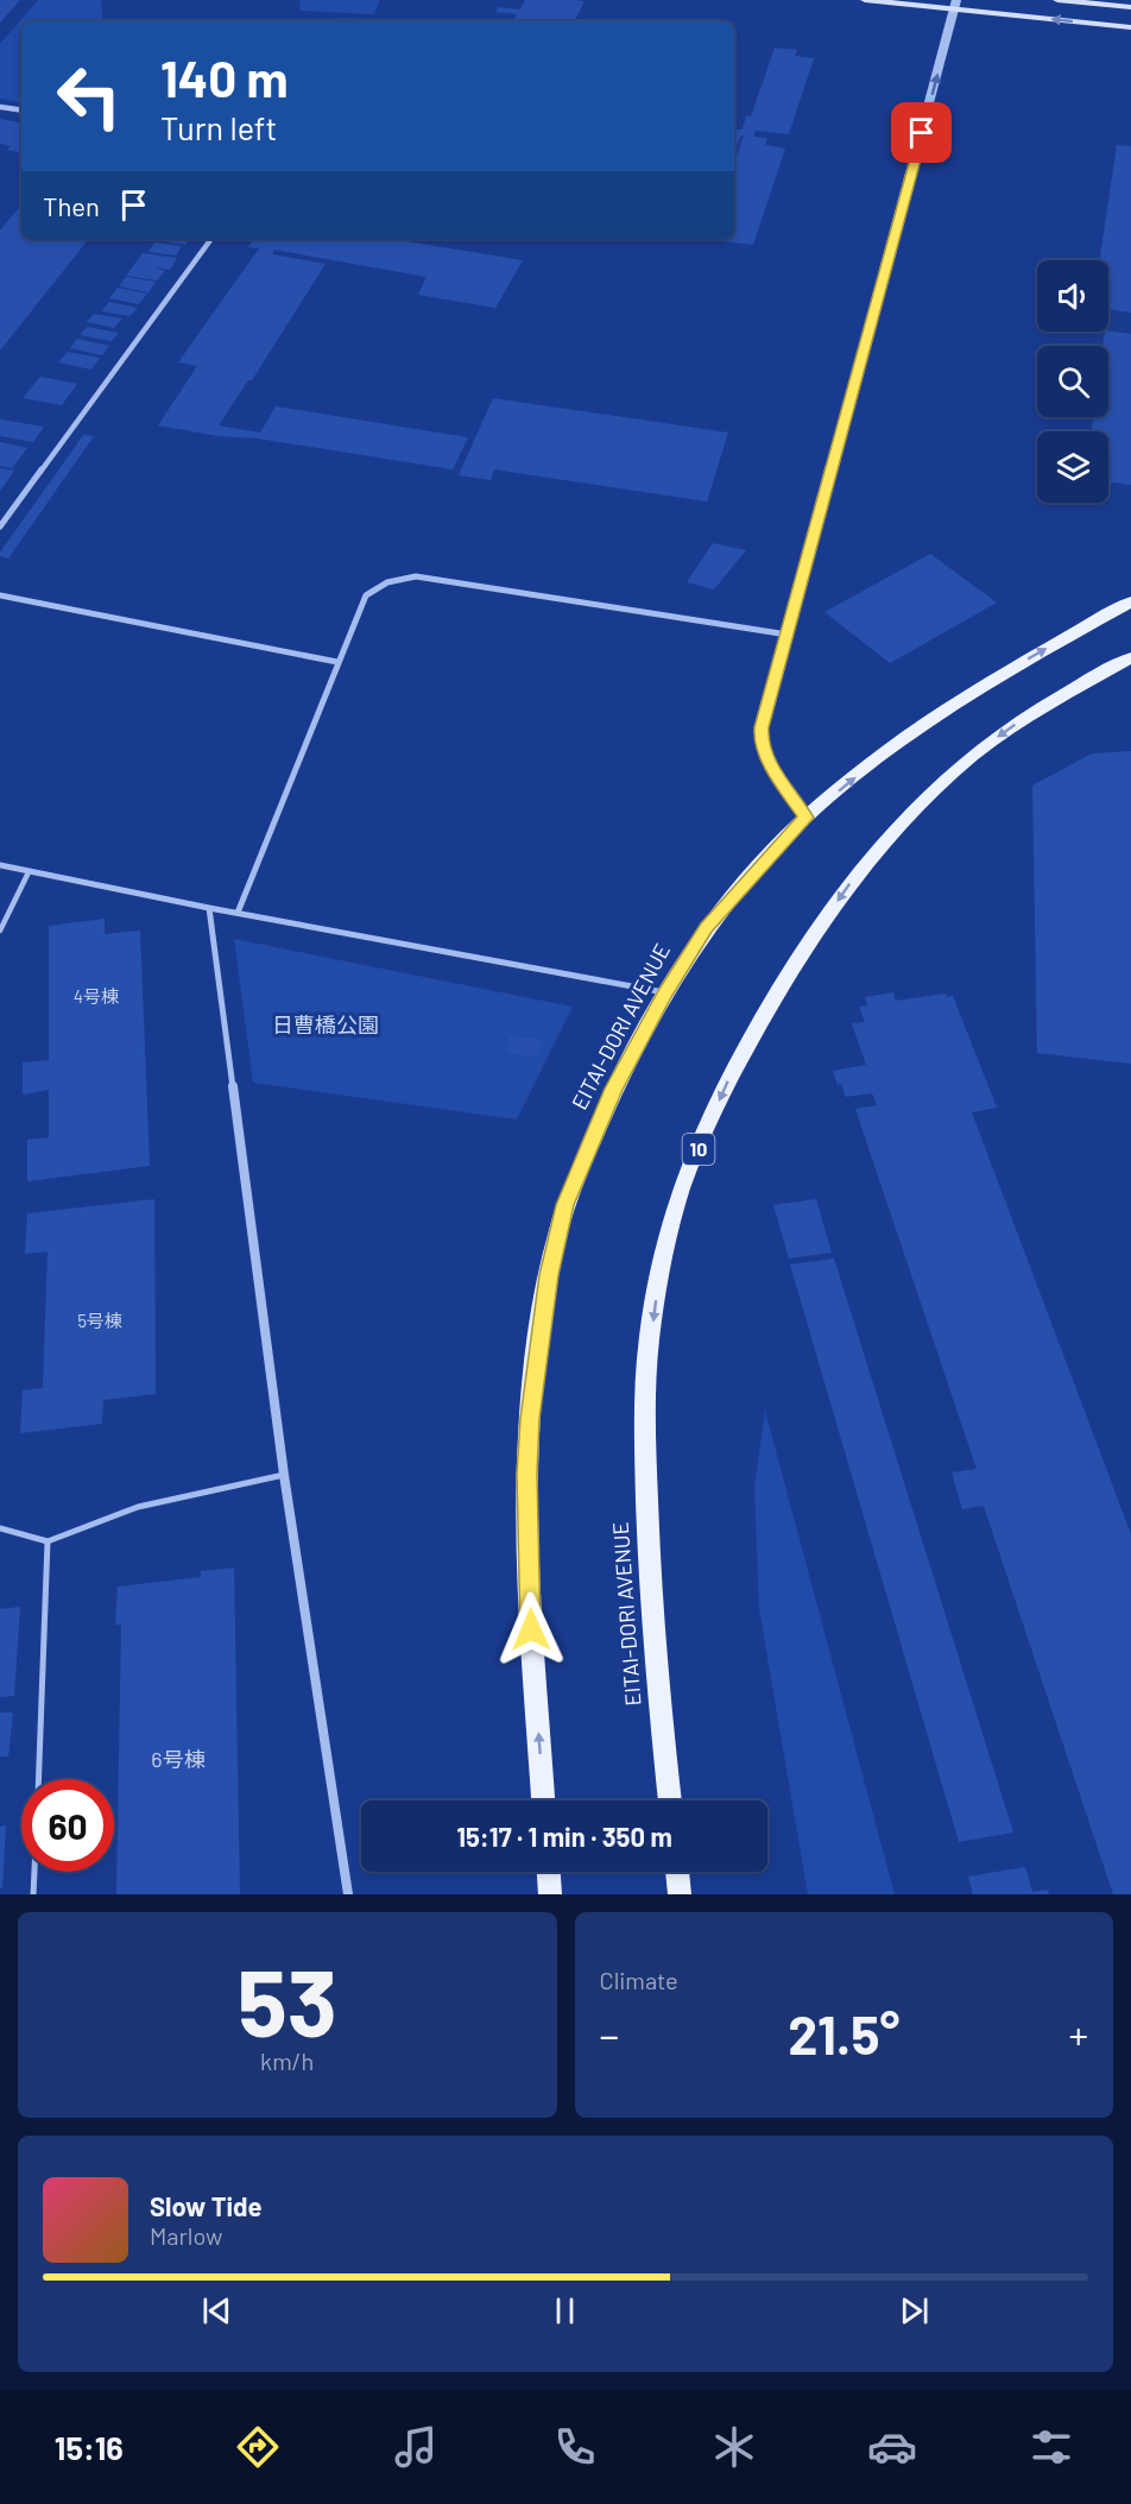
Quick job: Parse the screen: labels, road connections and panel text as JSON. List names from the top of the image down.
{
  "streets": {
    "main road": ["EITAI-DORI AVENUE", "10"]
  },
  "parks": ["日曹橋公園"],
  "house_numbers": ["4号棟", "5号棟", "6号棟"],
  "page": {
    "turn": ["140 m", "Turn left"],
    "then": "Then",
    "limit": "60",
    "trip": "15:17 · 1 min · 350 m",
    "tile": [
      ["53", "km/h"],
      "Climate"
    ],
    "heat": ["−", "21.5°", "+"],
    "song": ["Slow Tide", "Marlow"],
    "tabs": "15:16"
  }
}
